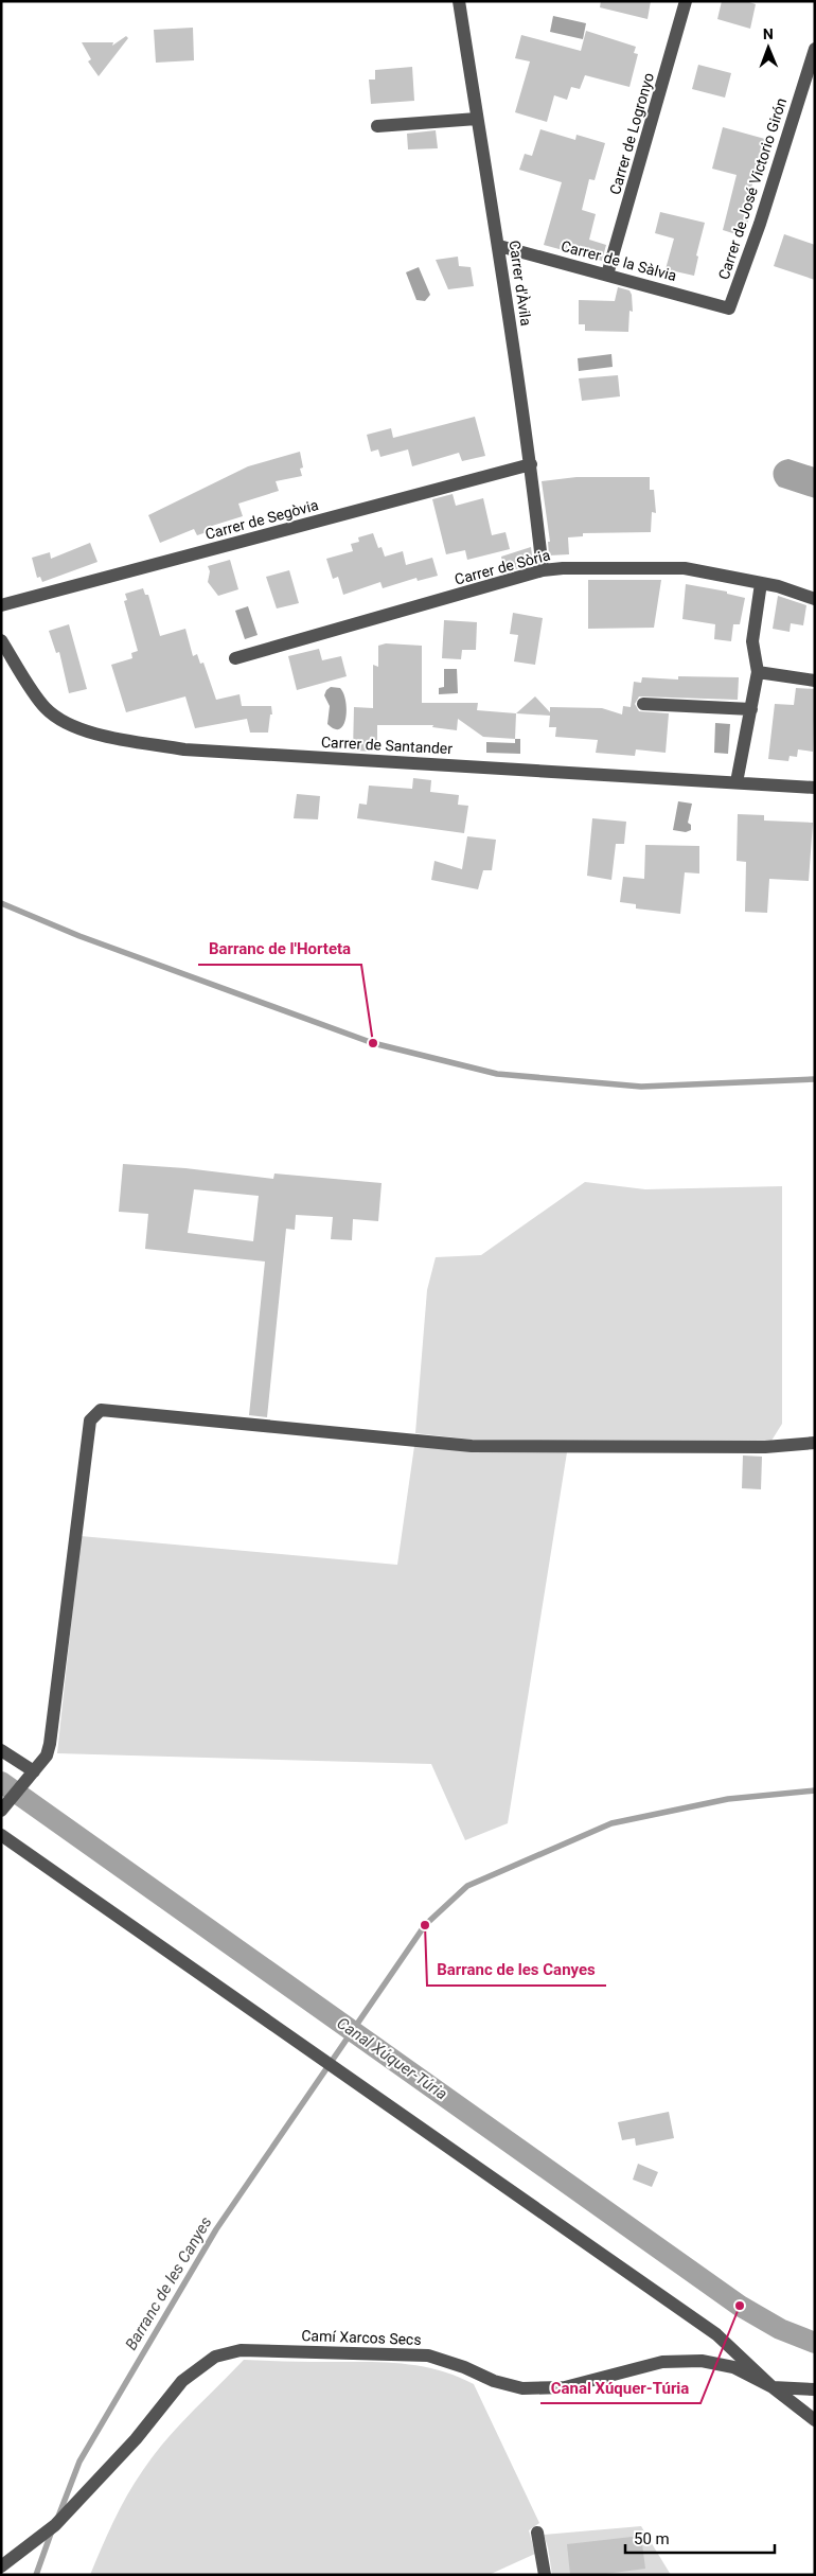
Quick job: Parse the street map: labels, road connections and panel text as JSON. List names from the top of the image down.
{
  "streets": {
    "street": [
      "Carrer de Logronyo",
      "Carrer de José Victorio Girón",
      "Carrer de la Sàlvia",
      "Carrer d'Àvila",
      "Carrer de Segòvia",
      "Carrer de Sòria",
      "Carrer de Santander",
      "Camí Xarcos Secs"
    ]
  },
  "crossings": [
    ["Carrer de Logronyo", "Carrer de la Sàlvia"],
    ["Carrer de José Victorio Girón", "Carrer de la Sàlvia"],
    ["Carrer de la Sàlvia", "Carrer d'Àvila"],
    ["Carrer d'Àvila", "Carrer de Segòvia"],
    ["Carrer d'Àvila", "Carrer de Sòria"]
  ],
  "water": ["Canal Xúquer-Túria", "Barranc de les Canyes"],
  "places": ["Barranc de l'Horteta", "Barranc de les Canyes", "Canal Xúquer-Túria"],
  "scale_bar": "50 m",
  "north": "top"
}
